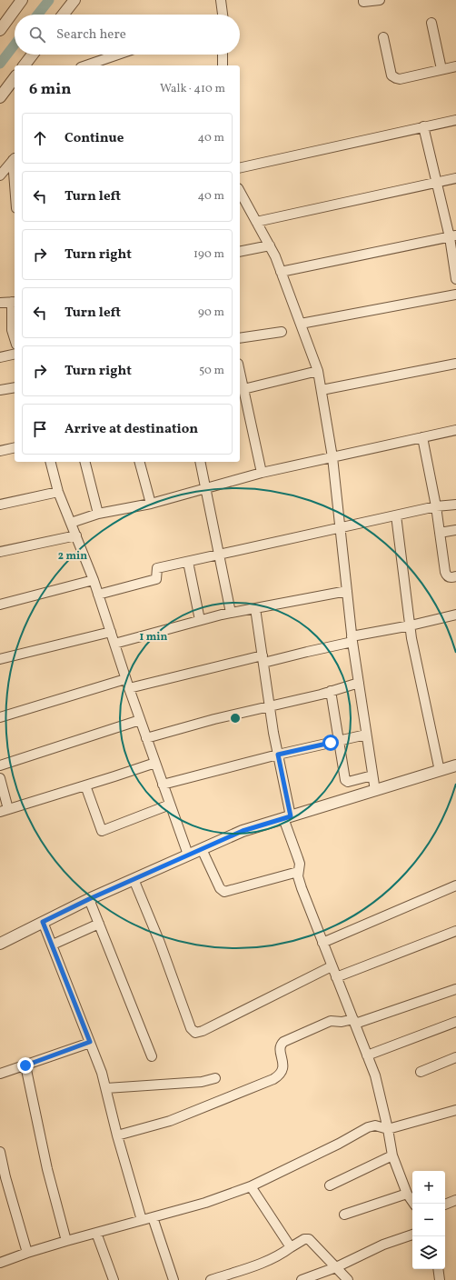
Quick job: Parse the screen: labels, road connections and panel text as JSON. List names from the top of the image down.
{
  "page": {
    "search": "Search here",
    "heading": ["6 min", "Walk · 410 m"],
    "list": [
      ["Continue", "40 m"],
      ["Turn left", "40 m"],
      ["Turn right", "190 m"],
      ["Turn left", "90 m"],
      ["Turn right", "50 m"],
      "Arrive at destination"
    ],
    "map_buttons": ["+", "−"]
  },
  "rings": ["2 min", "1 min"]
}
